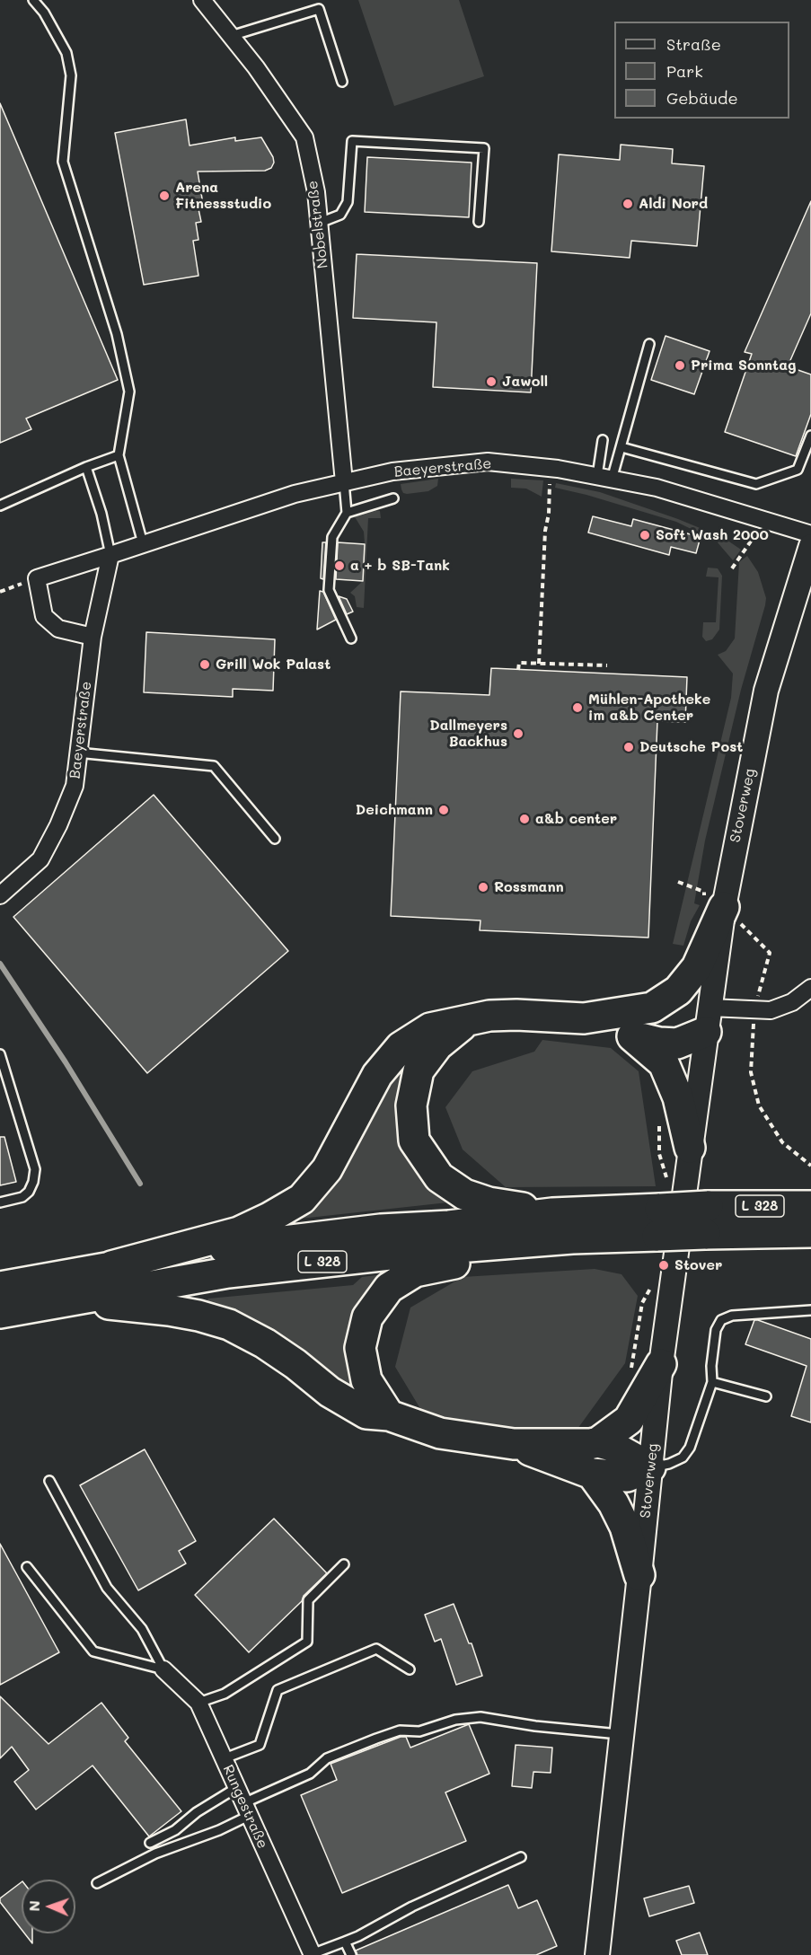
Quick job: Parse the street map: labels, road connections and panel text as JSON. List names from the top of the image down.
{
  "streets": {
    "highway": ["L 328"],
    "street": [
      "Nobelstraße",
      "Baeyerstraße",
      "Stoverweg",
      "Rungestraße"
    ]
  },
  "crossings": [
    ["Nobelstraße", "Baeyerstraße"]
  ],
  "places": [
    "Arena Fitnessstudio",
    "Aldi Nord",
    "Prima Sonntag",
    "Jawoll",
    "Soft Wash 2000",
    "a + b SB-Tank",
    "Grill Wok Palast",
    "Mühlen-Apotheke im a&b Center",
    "Dallmeyers Backhus",
    "Deutsche Post",
    "Deichmann",
    "a&b center",
    "Rossmann",
    "Stover"
  ],
  "legend": ["Straße", "Park", "Gebäude"],
  "north": "left"
}
